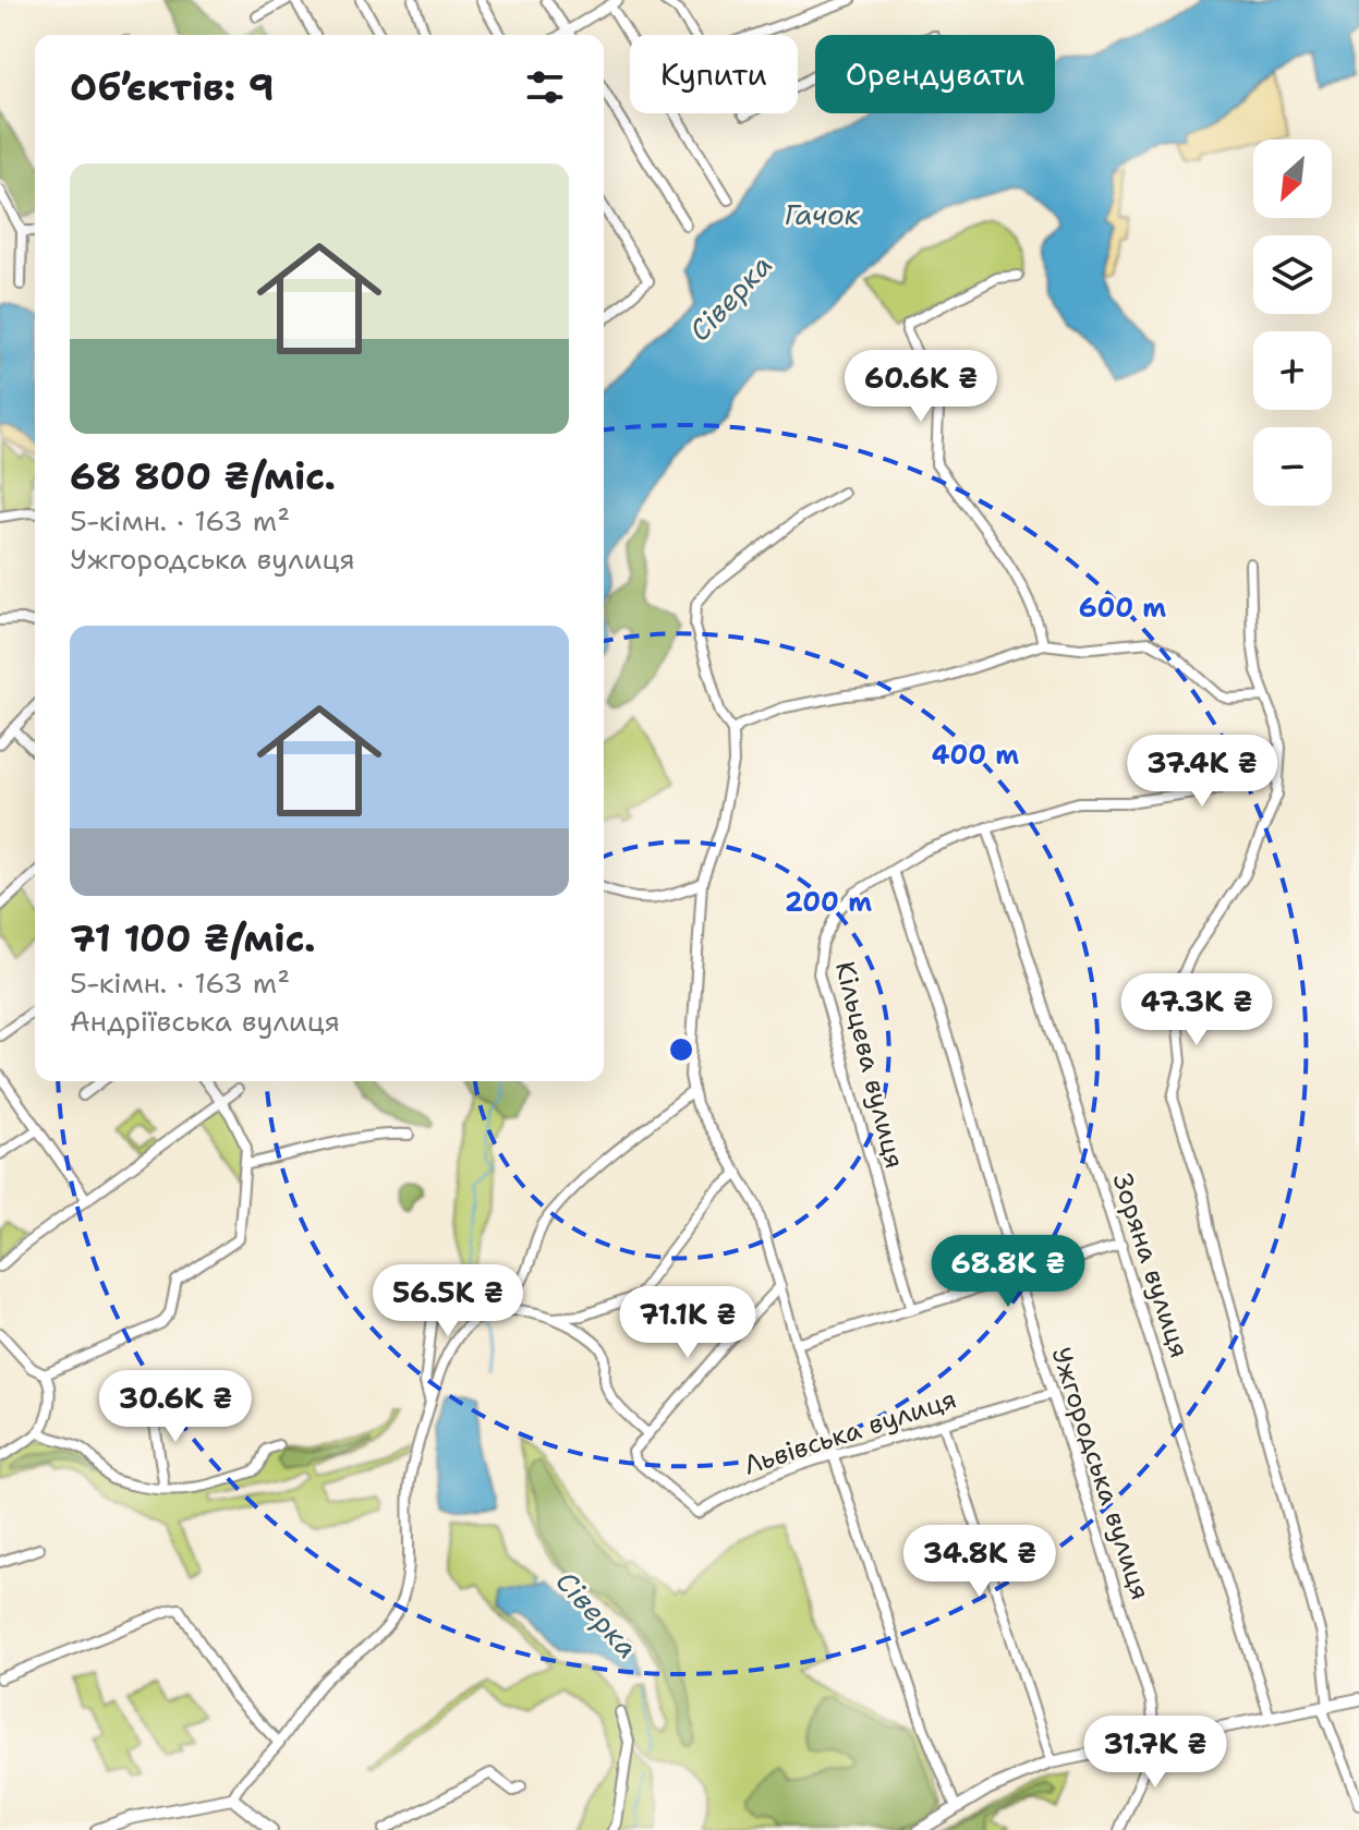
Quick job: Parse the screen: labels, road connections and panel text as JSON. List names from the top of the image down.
{
  "streets": {
    "street": [
      "Кільцева вулиця",
      "Зоряна вулиця",
      "Львівська вулиця",
      "Ужгородська вулиця"
    ]
  },
  "crossings": [
    ["Кільцева вулиця", "Зоряна вулиця"],
    ["Кільцева вулиця", "Ужгородська вулиця"],
    ["Львівська вулиця", "Ужгородська вулиця"]
  ],
  "water": ["Гачок", "Сіверка"],
  "north": "bottom left",
  "page": {
    "chip": ["Купити", "Орендувати"],
    "heading": "Об’єктів: 9",
    "map_buttons": ["+", "−"],
    "list": [
      {
        "name": "68 800 ₴/міс.",
        "note": "5-кімн. · 163 m² · Ужгородська вулиця"
      },
      {
        "name": "71 100 ₴/міс.",
        "note": "5-кімн. · 163 m² · Андріївська вулиця"
      }
    ],
    "price": [
      "60.6K ₴",
      "37.4K ₴",
      "47.3K ₴",
      "68.8K ₴",
      "56.5K ₴",
      "71.1K ₴",
      "30.6K ₴",
      "34.8K ₴",
      "31.7K ₴"
    ]
  },
  "rings": ["600 m", "400 m", "200 m"]
}
